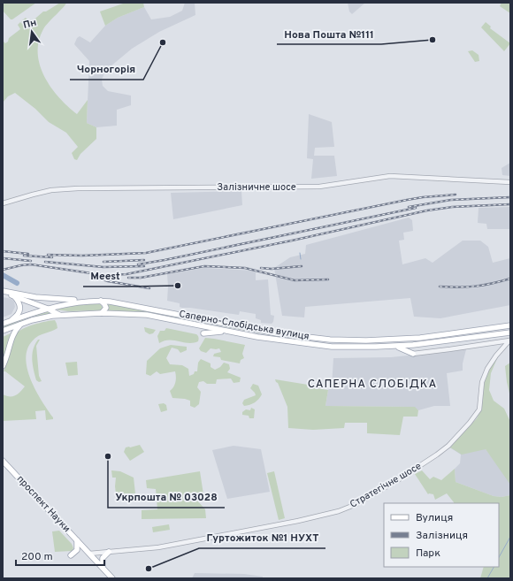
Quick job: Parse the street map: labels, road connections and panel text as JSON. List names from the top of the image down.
{
  "streets": {
    "main road": ["Саперно-Слобідська вулиця", "проспект Науки"],
    "street": ["Залізничне шосе", "Стратегічне шосе"]
  },
  "crossings": [
    ["Стратегічне шосе", "проспект Науки"]
  ],
  "districts": ["САПЕРНА СЛОБІДКА"],
  "places": [
    "Нова Пошта №111",
    "Чорногорія",
    "Meest",
    "Укрпошта № 03028",
    "Гуртожиток №1 НУХТ"
  ],
  "legend": ["Вулиця", "Залізниця", "Парк"],
  "scale_bar": "200 m",
  "north": "top"
}
